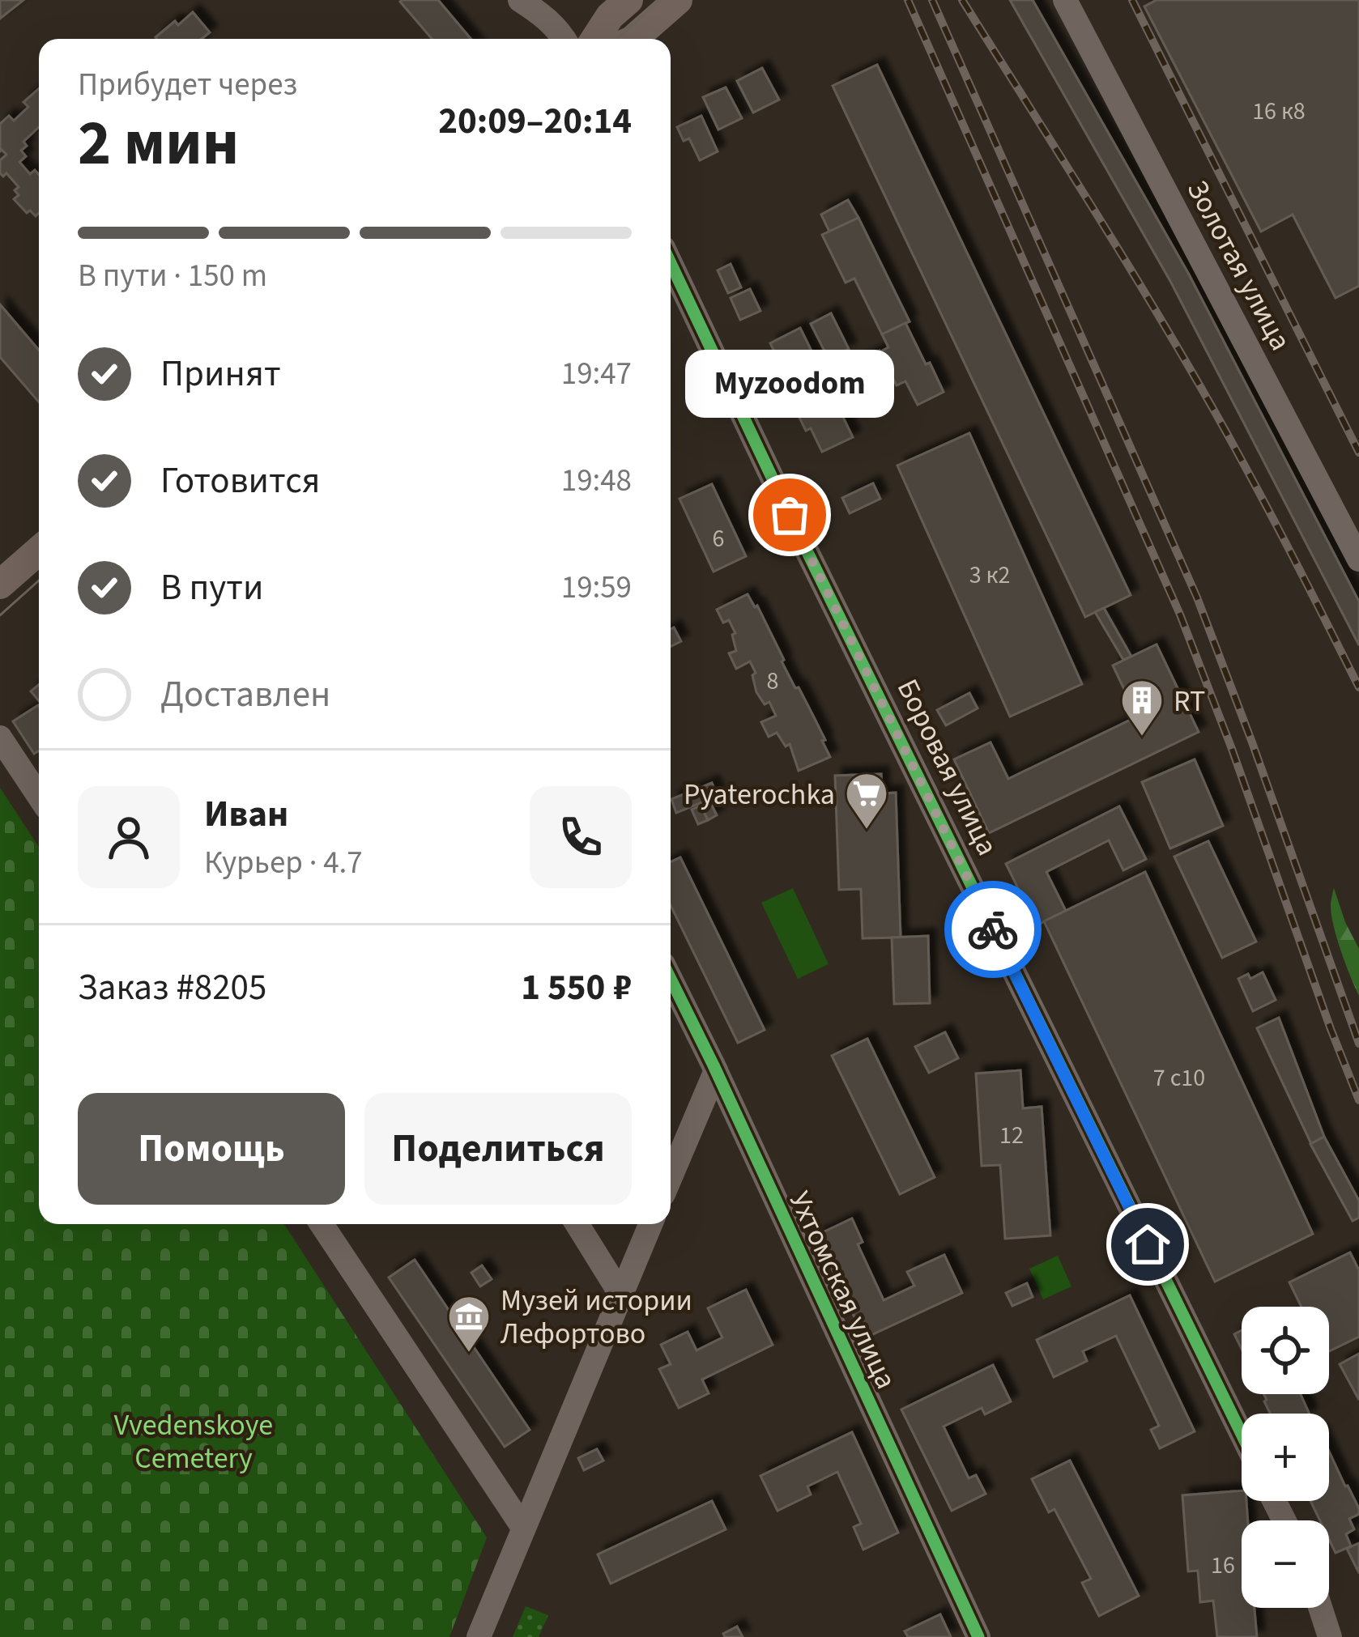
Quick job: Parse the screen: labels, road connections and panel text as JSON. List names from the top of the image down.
{
  "streets": {
    "street": ["Золотая улица", "Боровая улица", "Ухтомская улица"]
  },
  "parks": ["Vvedenskoye Cemetery"],
  "places": {
    "other": ["Myzoodom"],
    "building": ["RT"],
    "supermarket": ["Pyaterochka"],
    "museum": ["Музей истории Лефортово"]
  },
  "house_numbers": [
    "16 к8",
    "6",
    "3 к2",
    "8",
    "7 с10",
    "12",
    "16"
  ],
  "page": {
    "heading": ["2 мин", "Прибудет через", "20:09–20:14"],
    "panel": [
      "Иван",
      "Курьер · 4.7",
      "Заказ #8205",
      "1 550 ₽"
    ],
    "bar": "В пути · 150 m",
    "list": [
      ["Принят", "19:47"],
      ["Готовится", "19:48"],
      ["В пути", "19:59"],
      "Доставлен"
    ],
    "bubble": "Myzoodom",
    "buttons": ["Помощь", "Поделиться"],
    "map_buttons": ["+", "−"]
  }
}
